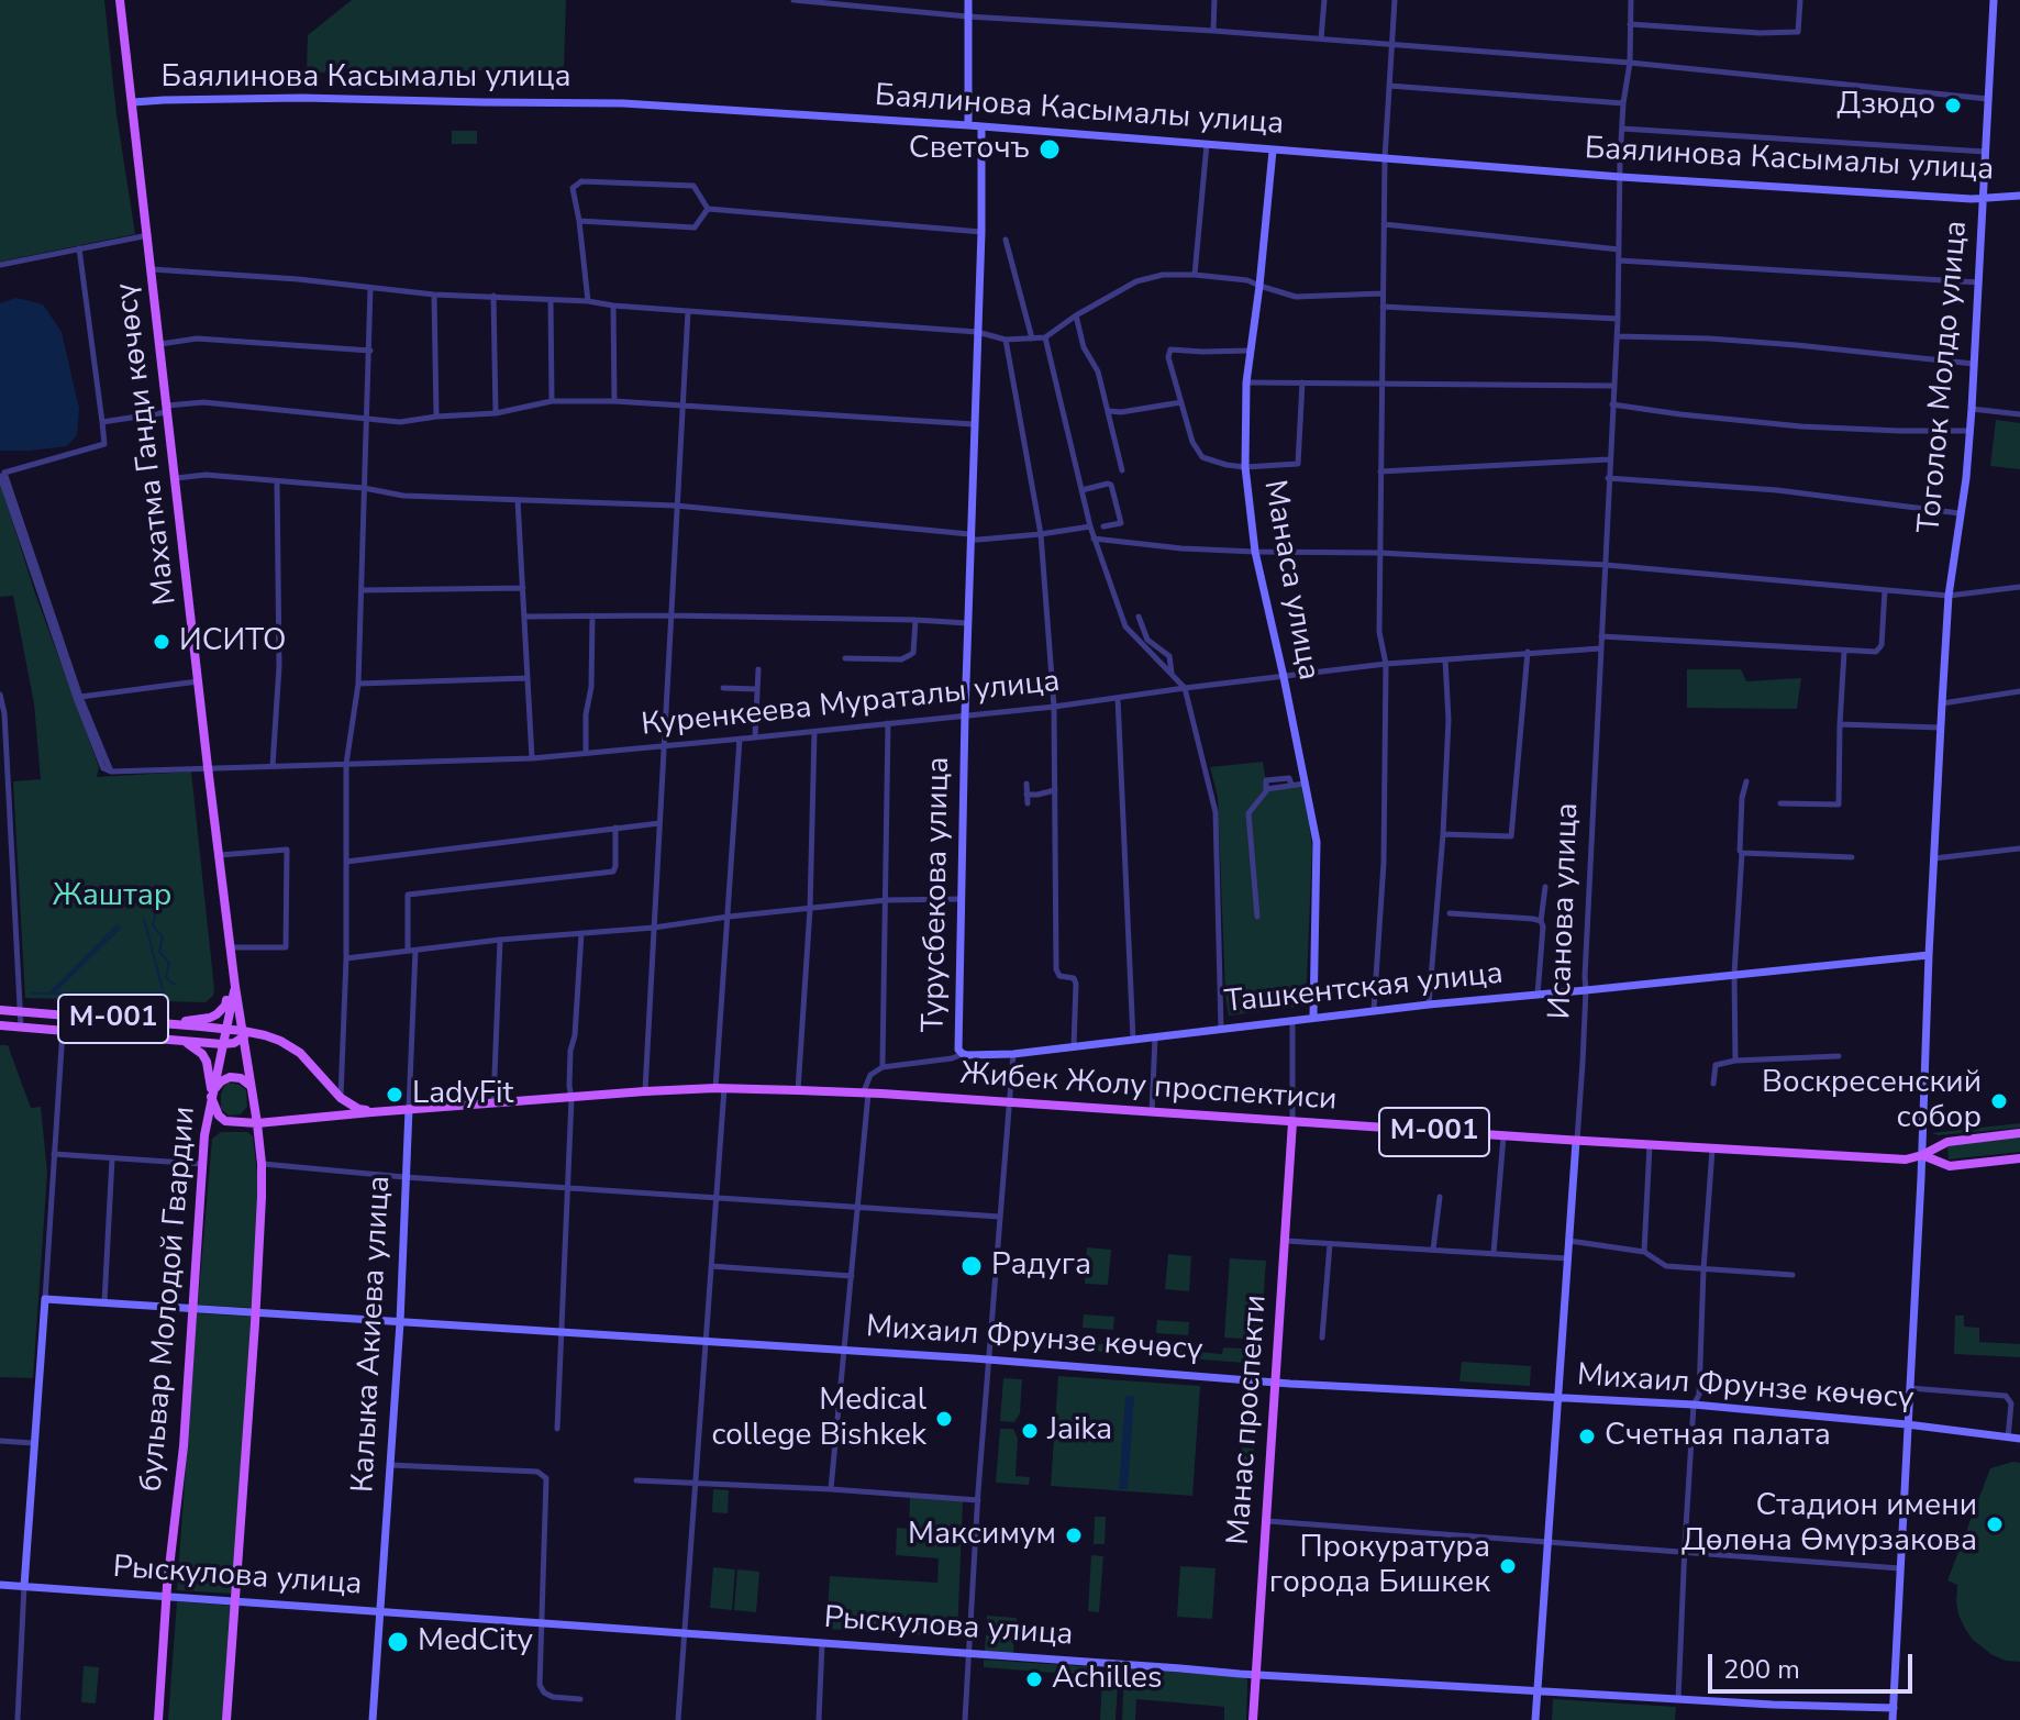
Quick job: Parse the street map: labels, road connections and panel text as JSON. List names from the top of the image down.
{
  "streets": {
    "main road": [
      "Махатма Ганди көчөсү",
      "М-001",
      "Жибек Жолу проспектиси",
      "бульвар Молодой Гвардии",
      "Манас проспекти"
    ],
    "street": [
      "Баялинова Касымалы улица",
      "Тоголок Молдо улица",
      "Манаса улица",
      "Куренкеева Мураталы улица",
      "Турусбекова улица",
      "Исанова улица",
      "Ташкентская улица",
      "Калыка Акиева улица",
      "Михаил Фрунзе көчөсү",
      "Рыскулова улица"
    ]
  },
  "crossings": [
    ["Баялинова Касымалы улица", "Тоголок Молдо улица"],
    ["Баялинова Касымалы улица", "Махатма Ганди көчөсү"],
    ["Баялинова Касымалы улица", "Манаса улица"],
    ["Баялинова Касымалы улица", "Исанова улица"],
    ["Тоголок Молдо улица", "Ташкентская улица"],
    ["Тоголок Молдо улица", "Жибек Жолу проспектиси"],
    ["Тоголок Молдо улица", "Михаил Фрунзе көчөсү"],
    ["Тоголок Молдо улица", "Рыскулова улица"],
    ["Махатма Ганди көчөсү", "Куренкеева Мураталы улица"],
    ["Махатма Ганди көчөсү", "бульвар Молодой Гвардии"],
    ["Манаса улица", "Куренкеева Мураталы улица"],
    ["Манаса улица", "Ташкентская улица"],
    ["Куренкеева Мураталы улица", "Турусбекова улица"],
    ["Куренкеева Мураталы улица", "Исанова улица"],
    ["Турусбекова улица", "Ташкентская улица"],
    ["Исанова улица", "Ташкентская улица"],
    ["Исанова улица", "Жибек Жолу проспектиси"],
    ["Исанова улица", "Михаил Фрунзе көчөсү"],
    ["Исанова улица", "Рыскулова улица"],
    ["М-001", "Жибек Жолу проспектиси"],
    ["М-001", "бульвар Молодой Гвардии"],
    ["Жибек Жолу проспектиси", "бульвар Молодой Гвардии"],
    ["Жибек Жолу проспектиси", "Калыка Акиева улица"],
    ["Жибек Жолу проспектиси", "Манас проспекти"],
    ["бульвар Молодой Гвардии", "Михаил Фрунзе көчөсү"],
    ["бульвар Молодой Гвардии", "Рыскулова улица"],
    ["Калыка Акиева улица", "Михаил Фрунзе көчөсү"],
    ["Калыка Акиева улица", "Рыскулова улица"],
    ["Михаил Фрунзе көчөсү", "Манас проспекти"],
    ["Манас проспекти", "Рыскулова улица"]
  ],
  "parks": ["Жаштар"],
  "places": [
    "Дзюдо",
    "Светочъ",
    "ИСИТО",
    "LadyFit",
    "Воскресенский собор",
    "Радуга",
    "Medical college Bishkek",
    "Jaika",
    "Счетная палата",
    "Стадион имени Дөлөна Өмүрзакова",
    "Максимум",
    "Прокуратура города Бишкек",
    "MedCity",
    "Achilles"
  ],
  "scale_bar": "200 m"
}
